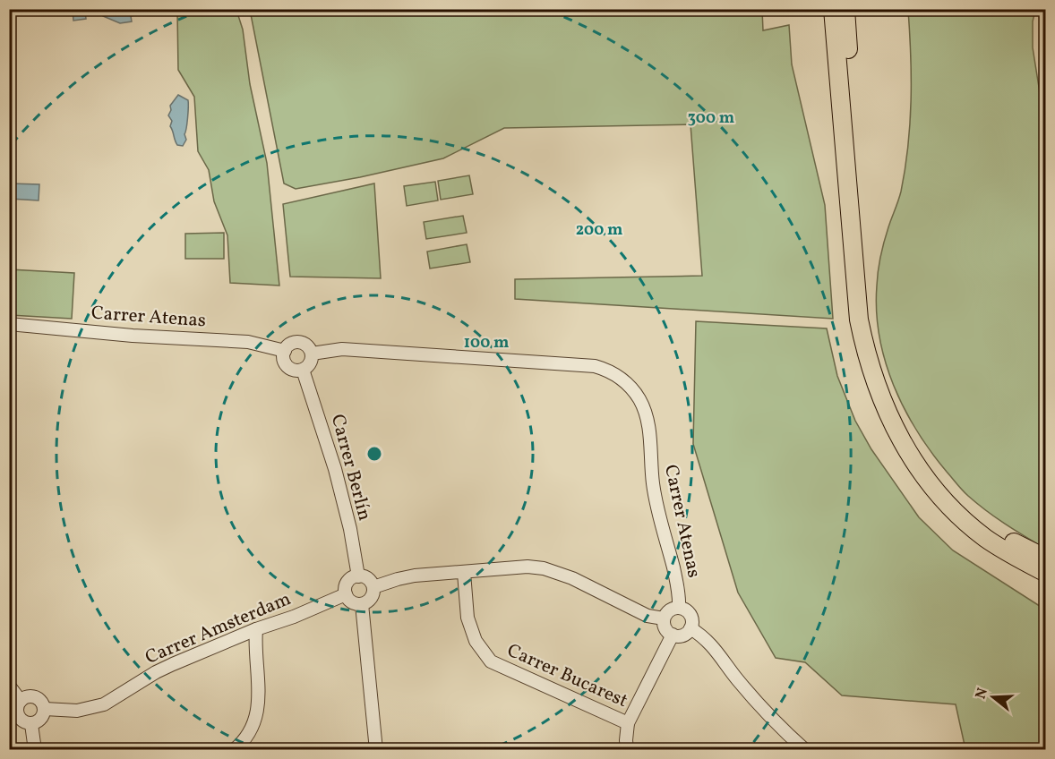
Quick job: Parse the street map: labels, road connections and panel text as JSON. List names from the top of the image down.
{
  "streets": {
    "street": [
      "Carrer Atenas",
      "Carrer Berlín",
      "Carrer Amsterdam",
      "Carrer Bucarest"
    ]
  },
  "crossings": [
    ["Carrer Atenas", "Carrer Berlín"],
    ["Carrer Berlín", "Carrer Amsterdam"]
  ],
  "north": "left",
  "rings": ["300 m", "200 m", "100 m"]
}
